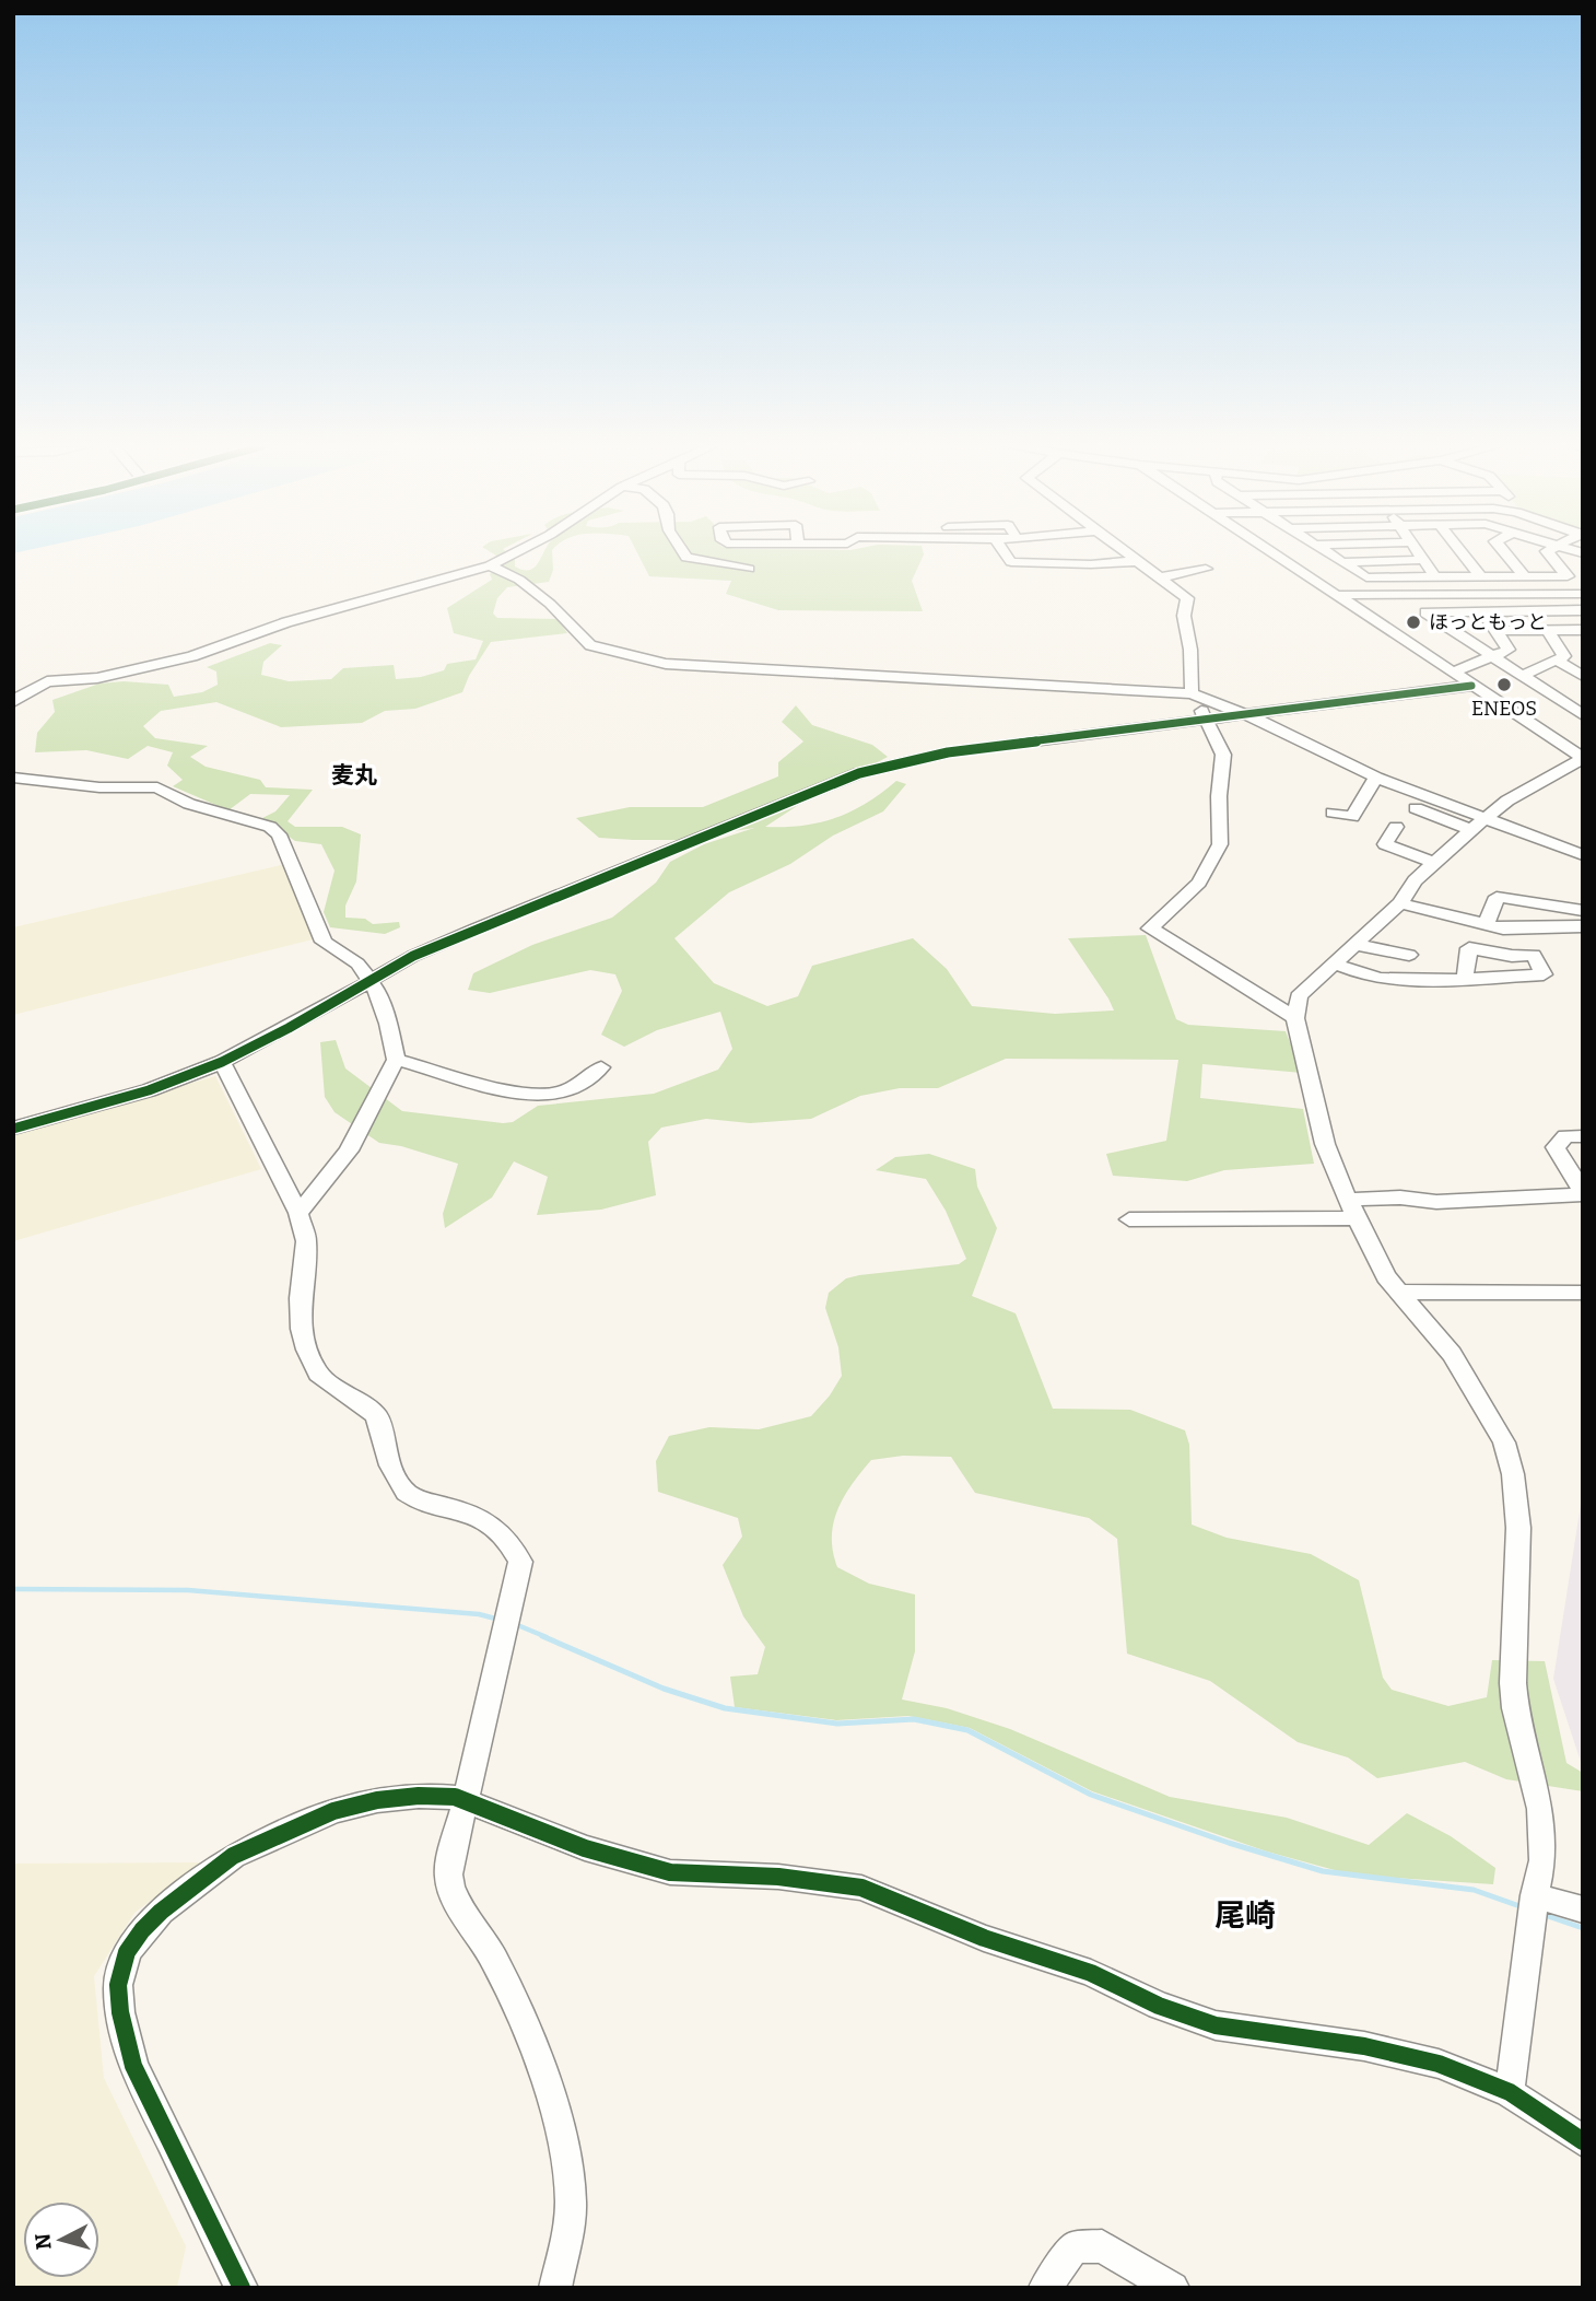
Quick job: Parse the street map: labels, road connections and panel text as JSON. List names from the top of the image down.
{
  "districts": ["麦丸", "尾崎"],
  "places": ["ほっともっと", "ENEOS"],
  "north": "left"
}
